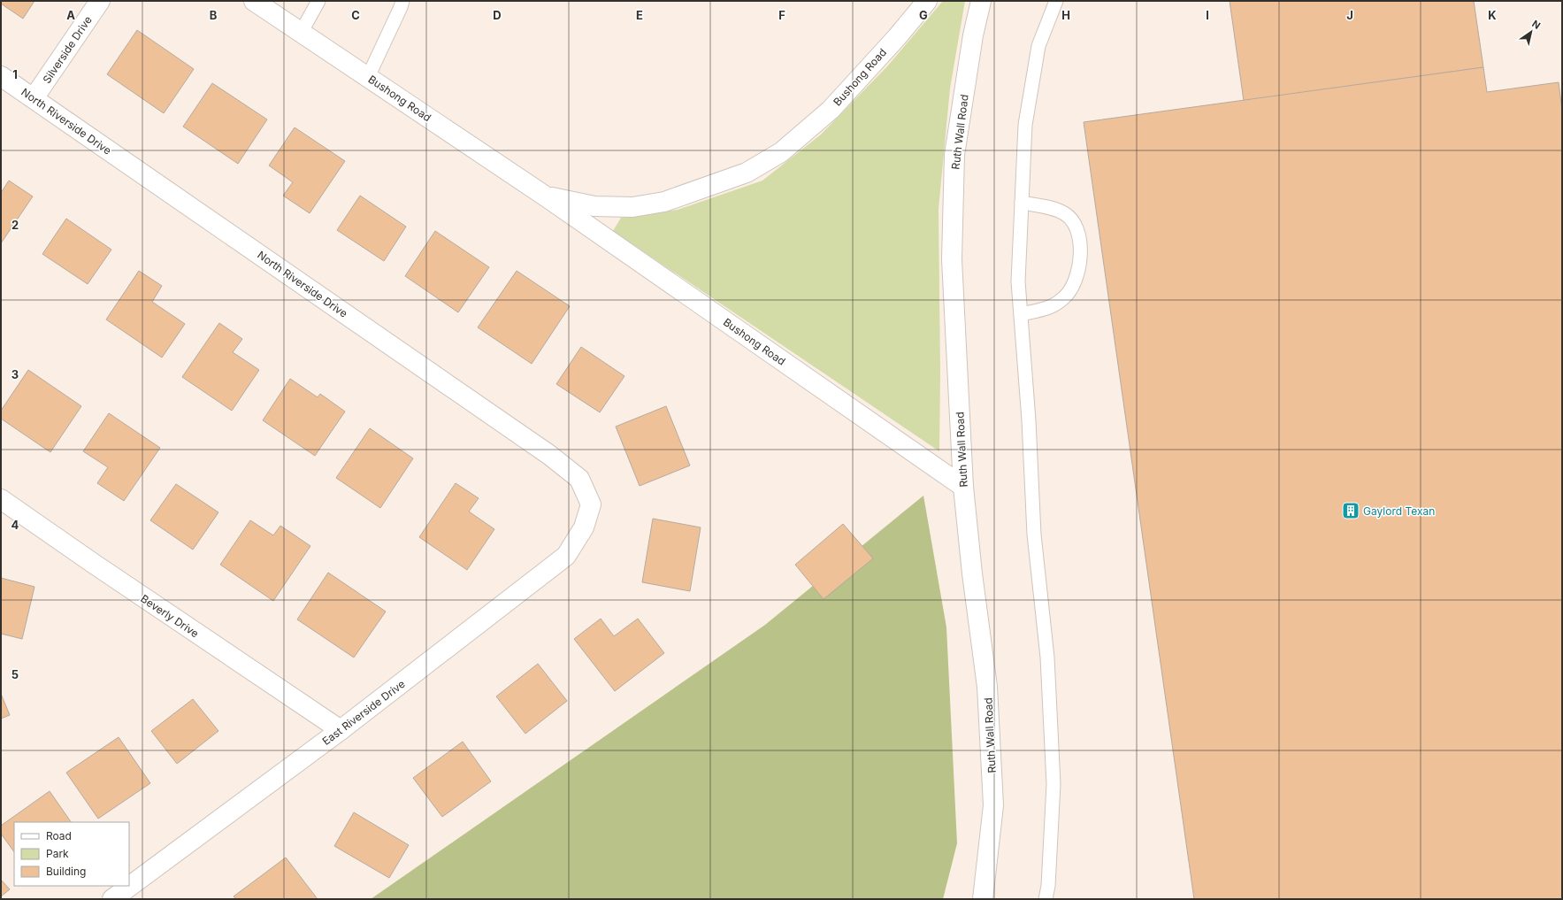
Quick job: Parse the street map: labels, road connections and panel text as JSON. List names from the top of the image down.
{
  "streets": {
    "street": [
      "Silverside Drive",
      "Bushong Road",
      "North Riverside Drive",
      "Ruth Wall Road",
      "Beverly Drive",
      "East Riverside Drive"
    ]
  },
  "crossings": [
    ["Silverside Drive", "North Riverside Drive"],
    ["Bushong Road", "Ruth Wall Road"],
    ["North Riverside Drive", "East Riverside Drive"],
    ["Beverly Drive", "East Riverside Drive"]
  ],
  "places": {
    "building": ["Gaylord Texan"]
  },
  "legend": ["Road", "Park", "Building"],
  "north": "top right",
  "grid": {
    "columns": [
      "A",
      "B",
      "C",
      "D",
      "E",
      "F",
      "G",
      "H",
      "I",
      "J",
      "K"
    ],
    "rows": [
      "1",
      "2",
      "3",
      "4",
      "5"
    ]
  }
}
